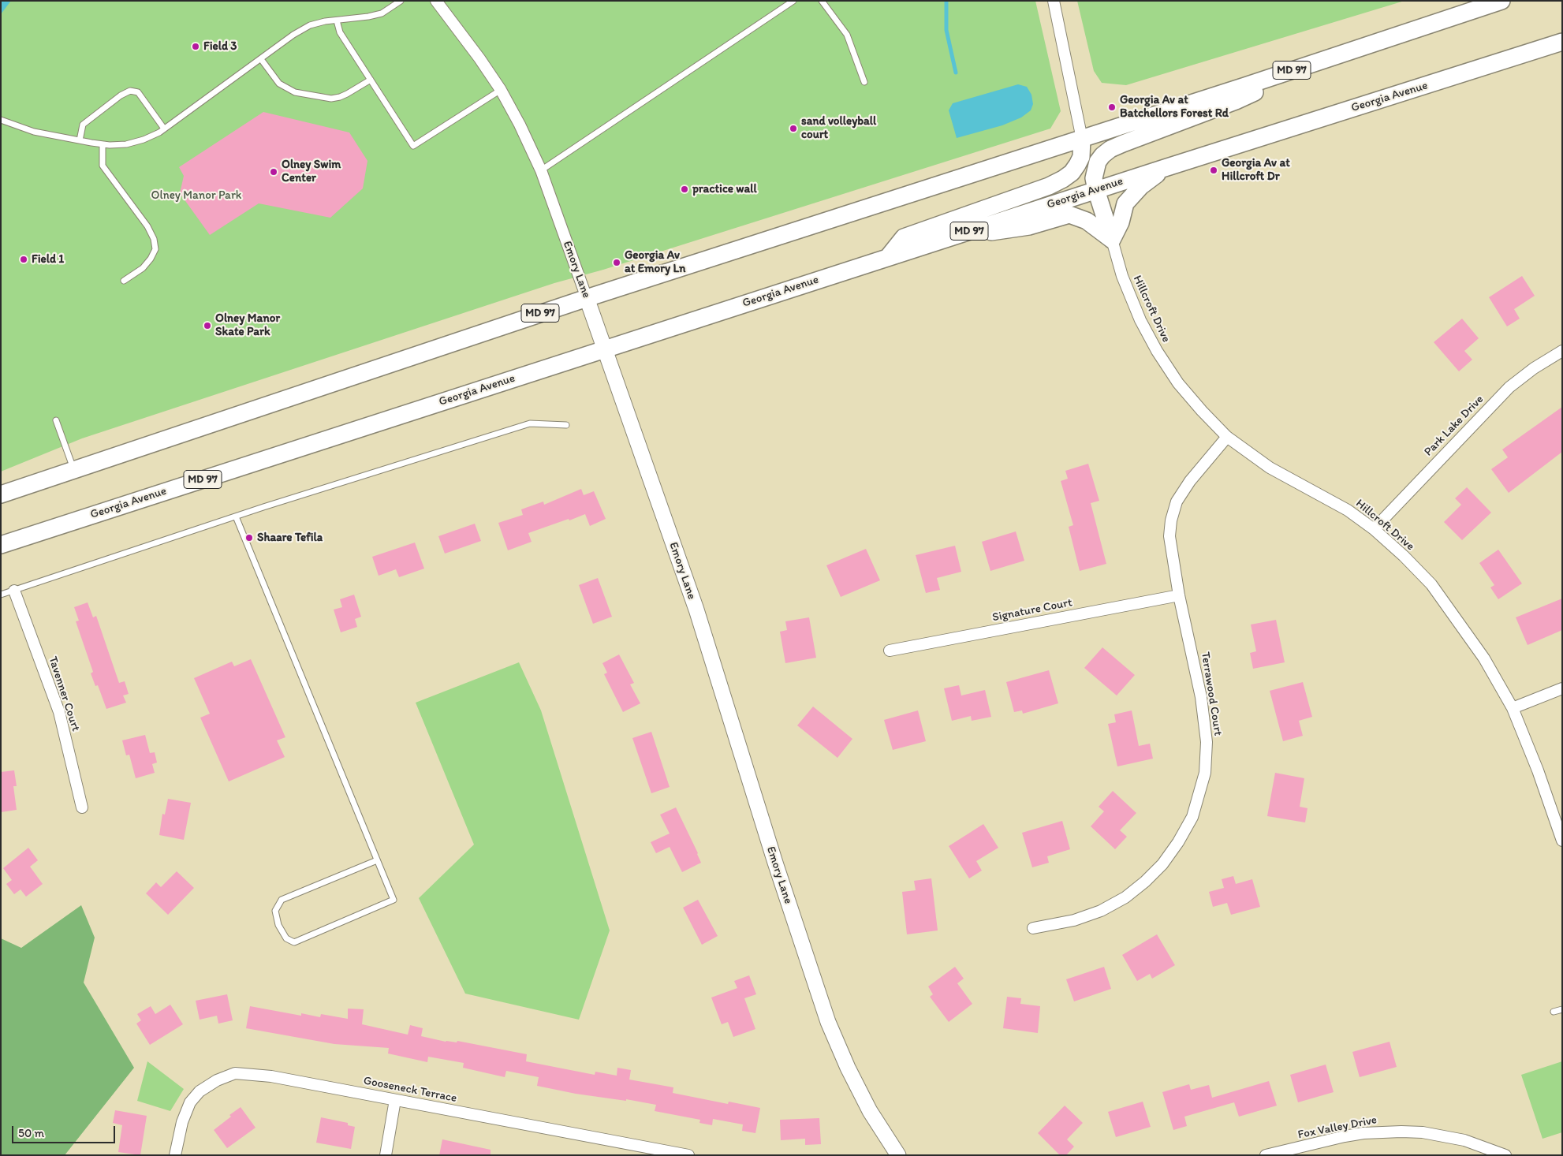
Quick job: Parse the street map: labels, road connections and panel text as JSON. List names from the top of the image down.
{
  "streets": {
    "main road": ["MD 97", "Georgia Avenue"],
    "street": [
      "Emory Lane",
      "Hillcroft Drive",
      "Park Lake Drive",
      "Signature Court",
      "Tavenner Court",
      "Terrawood Court",
      "Gooseneck Terrace",
      "Fox Valley Drive"
    ]
  },
  "crossings": [
    ["MD 97", "Emory Lane"],
    ["Georgia Avenue", "Emory Lane"],
    ["Hillcroft Drive", "Park Lake Drive"],
    ["Hillcroft Drive", "Terrawood Court"],
    ["Signature Court", "Terrawood Court"]
  ],
  "parks": ["Olney Manor Park"],
  "places": [
    "Field 3",
    "Georgia Av at Batchellors Forest Rd",
    "sand volleyball court",
    "Georgia Av at Hillcroft Dr",
    "Olney Swim Center",
    "practice wall",
    "Field 1",
    "Georgia Av at Emory Ln",
    "Olney Manor Skate Park",
    "Shaare Tefila"
  ],
  "scale_bar": "50 m"
}
